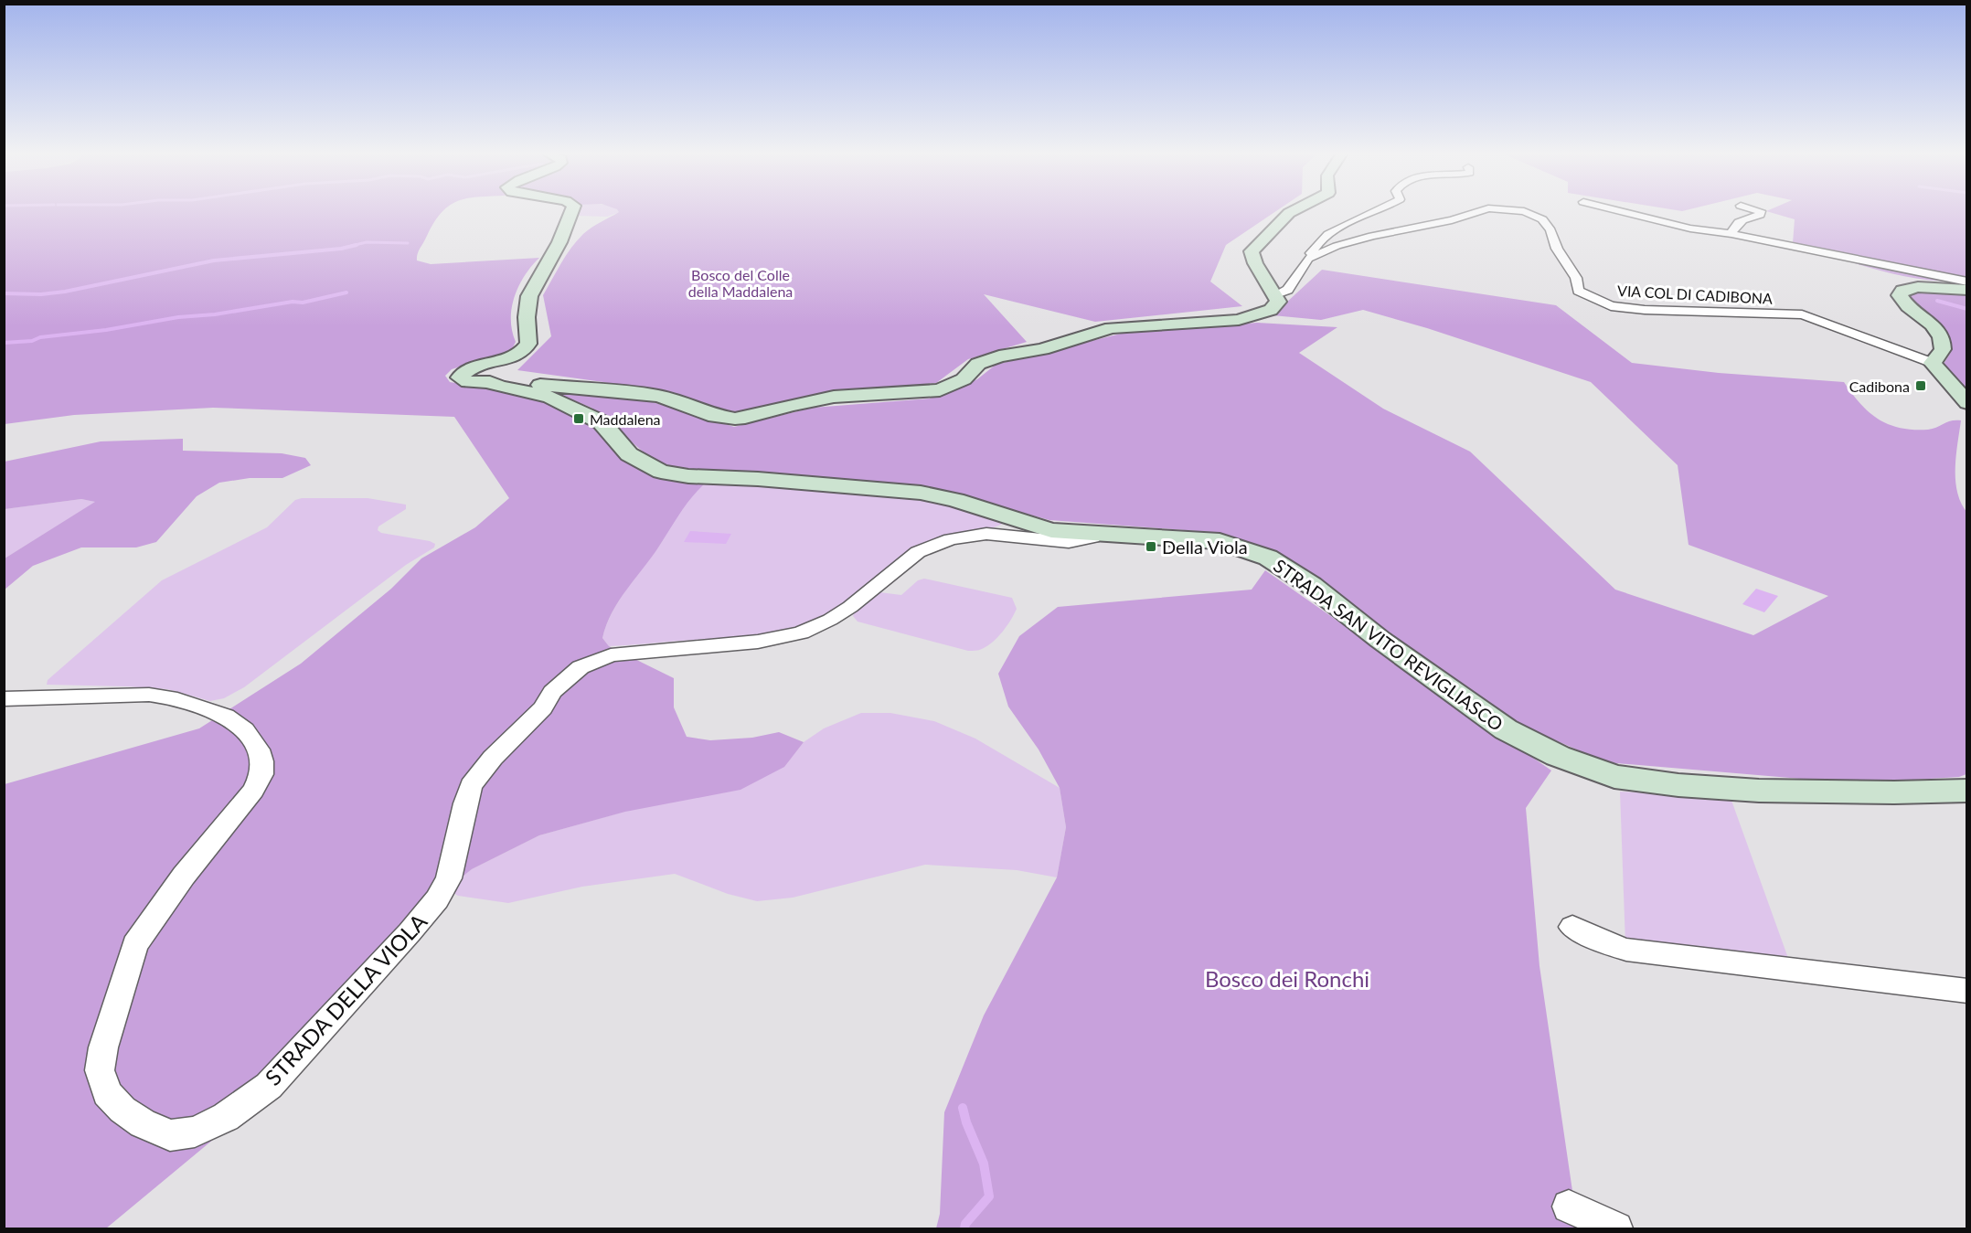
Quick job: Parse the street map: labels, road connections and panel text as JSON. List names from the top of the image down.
{
  "streets": {
    "street": ["VIA COL DI CADIBONA", "STRADA SAN VITO REVIGLIASCO", "STRADA DELLA VIOLA"]
  },
  "crossings": [
    ["STRADA SAN VITO REVIGLIASCO", "STRADA DELLA VIOLA"]
  ],
  "parks": ["Bosco del Colle della Maddalena", "Bosco dei Ronchi"],
  "places": {
    "transit": ["Cadibona", "Maddalena", "Della Viola"]
  }
}
